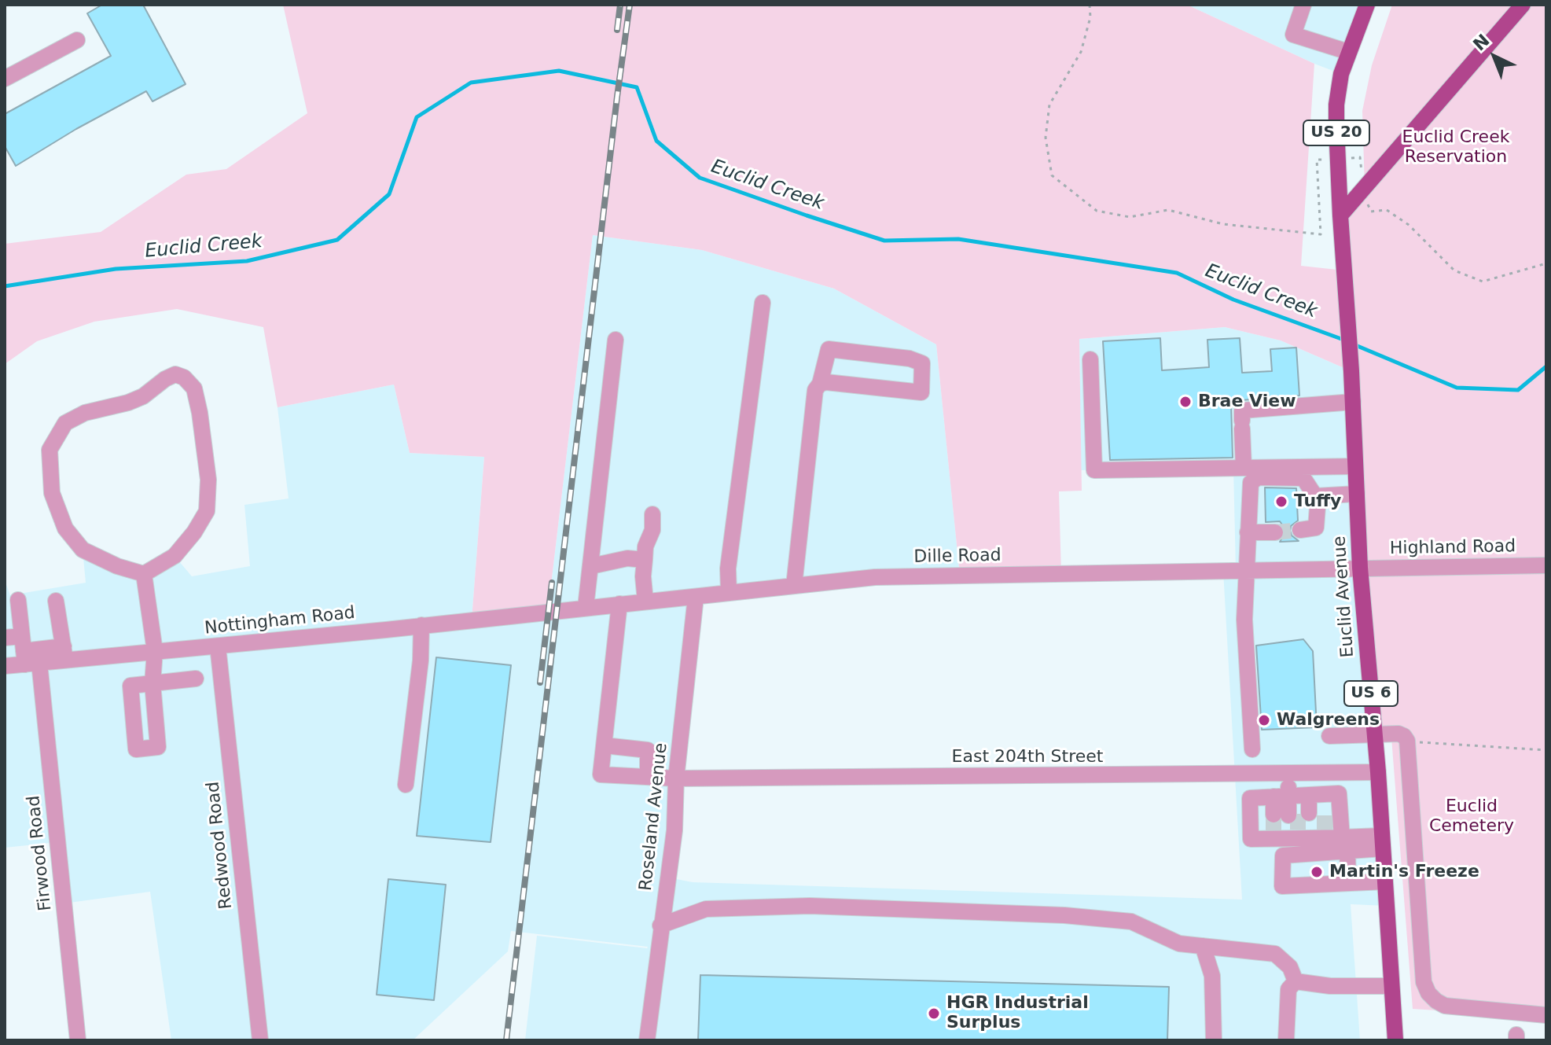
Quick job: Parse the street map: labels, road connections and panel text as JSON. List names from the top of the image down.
{
  "streets": {
    "main road": ["US 20", "Euclid Avenue", "US 6"],
    "street": [
      "Highland Road",
      "Dille Road",
      "Nottingham Road",
      "East 204th Street",
      "Roseland Avenue",
      "Redwood Road",
      "Firwood Road"
    ]
  },
  "crossings": [
    ["Highland Road", "Dille Road"],
    ["Highland Road", "Euclid Avenue"],
    ["Dille Road", "Euclid Avenue"],
    ["Dille Road", "Nottingham Road"],
    ["Dille Road", "Roseland Avenue"],
    ["Euclid Avenue", "East 204th Street"],
    ["Nottingham Road", "Redwood Road"],
    ["Nottingham Road", "Firwood Road"],
    ["East 204th Street", "Roseland Avenue"]
  ],
  "water": ["Euclid Creek"],
  "parks": ["Euclid Creek Reservation", "Euclid Cemetery"],
  "places": [
    "Brae View",
    "Tuffy",
    "Walgreens",
    "Martin's Freeze",
    "HGR Industrial Surplus"
  ],
  "north": "top left"
}
